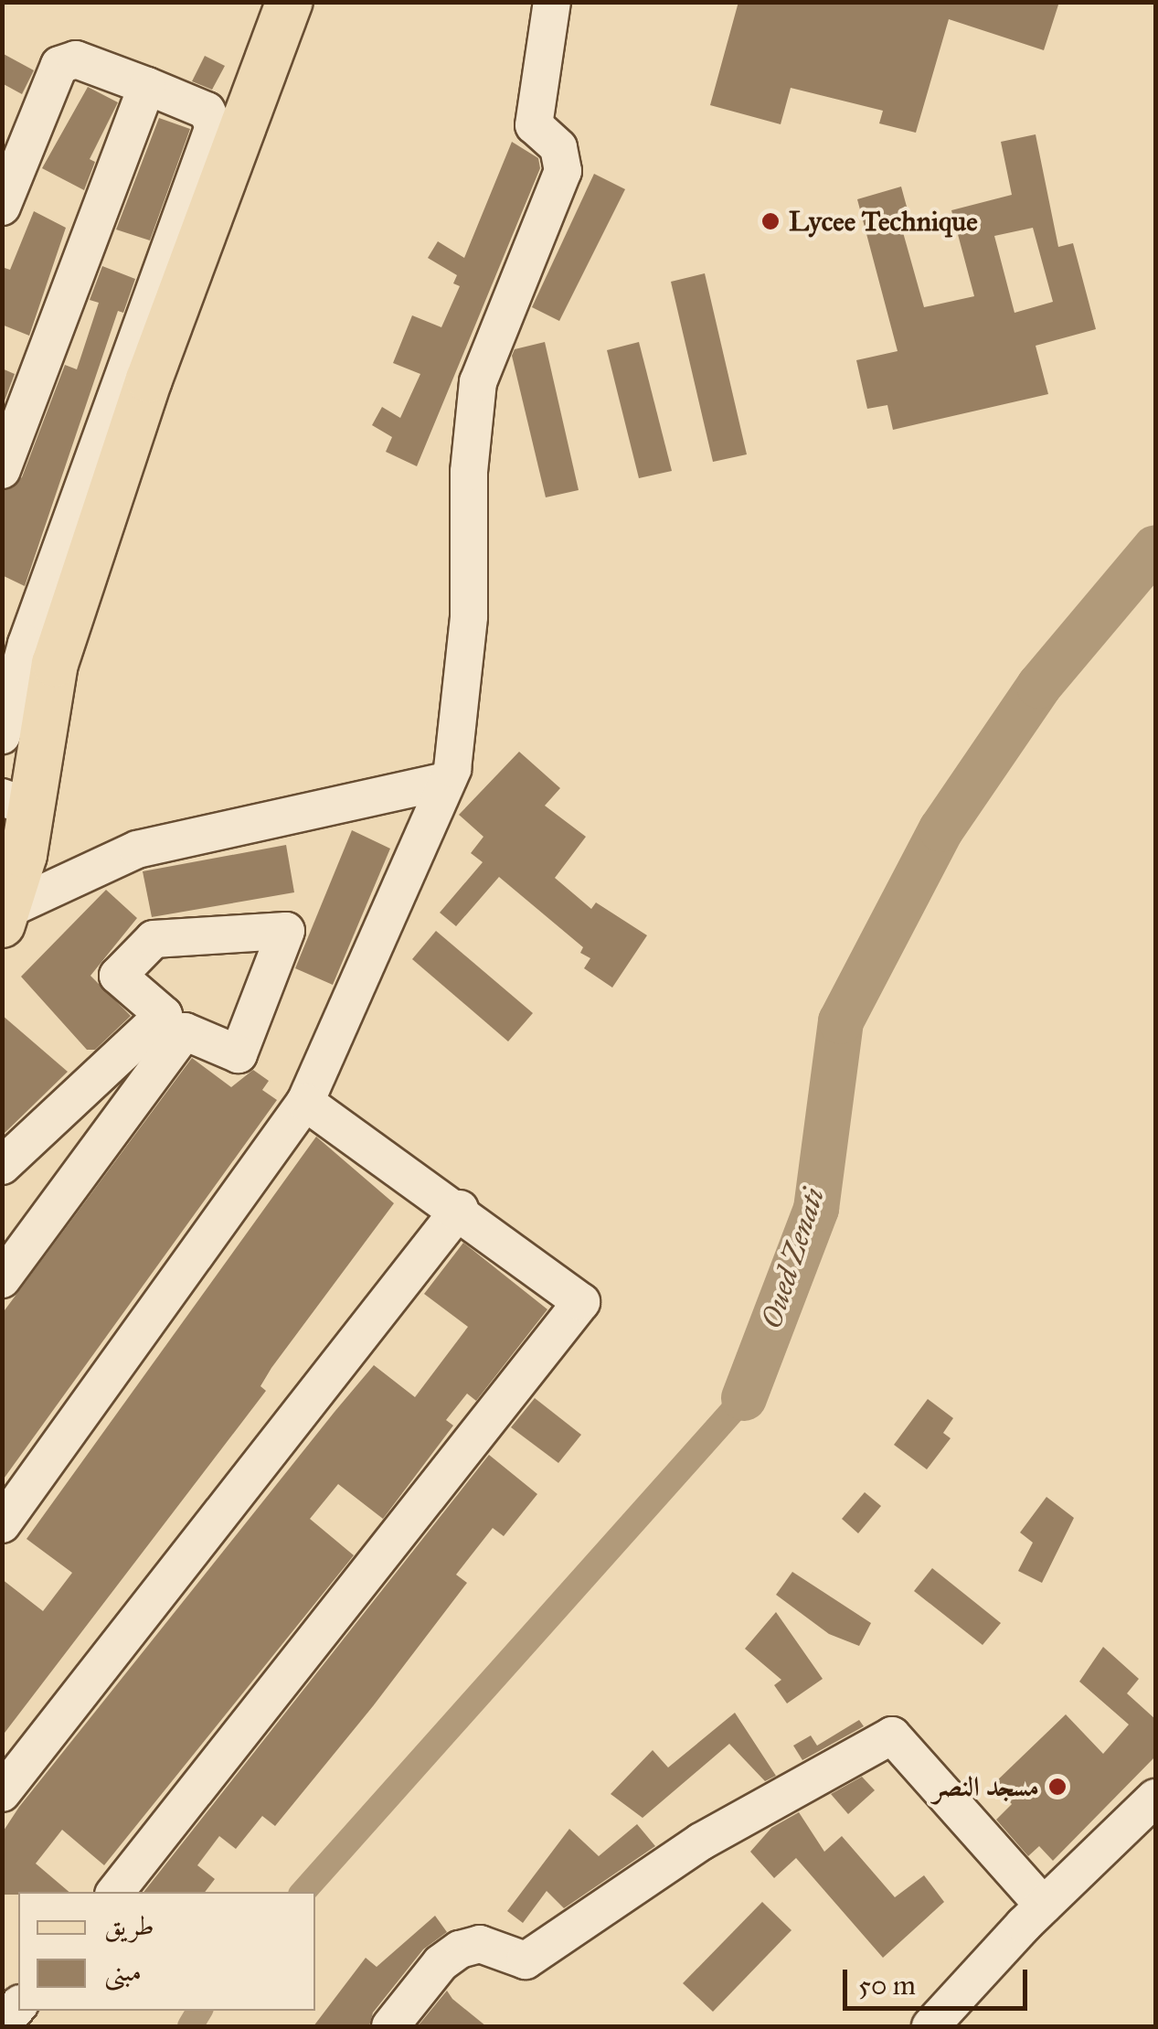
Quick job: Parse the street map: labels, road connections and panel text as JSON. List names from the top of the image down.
{
  "water": ["Oued Zenati"],
  "places": ["Lycee Technique", "مسجد النصر"],
  "legend": ["طريق", "مبنى"],
  "scale_bar": "50 m"
}
